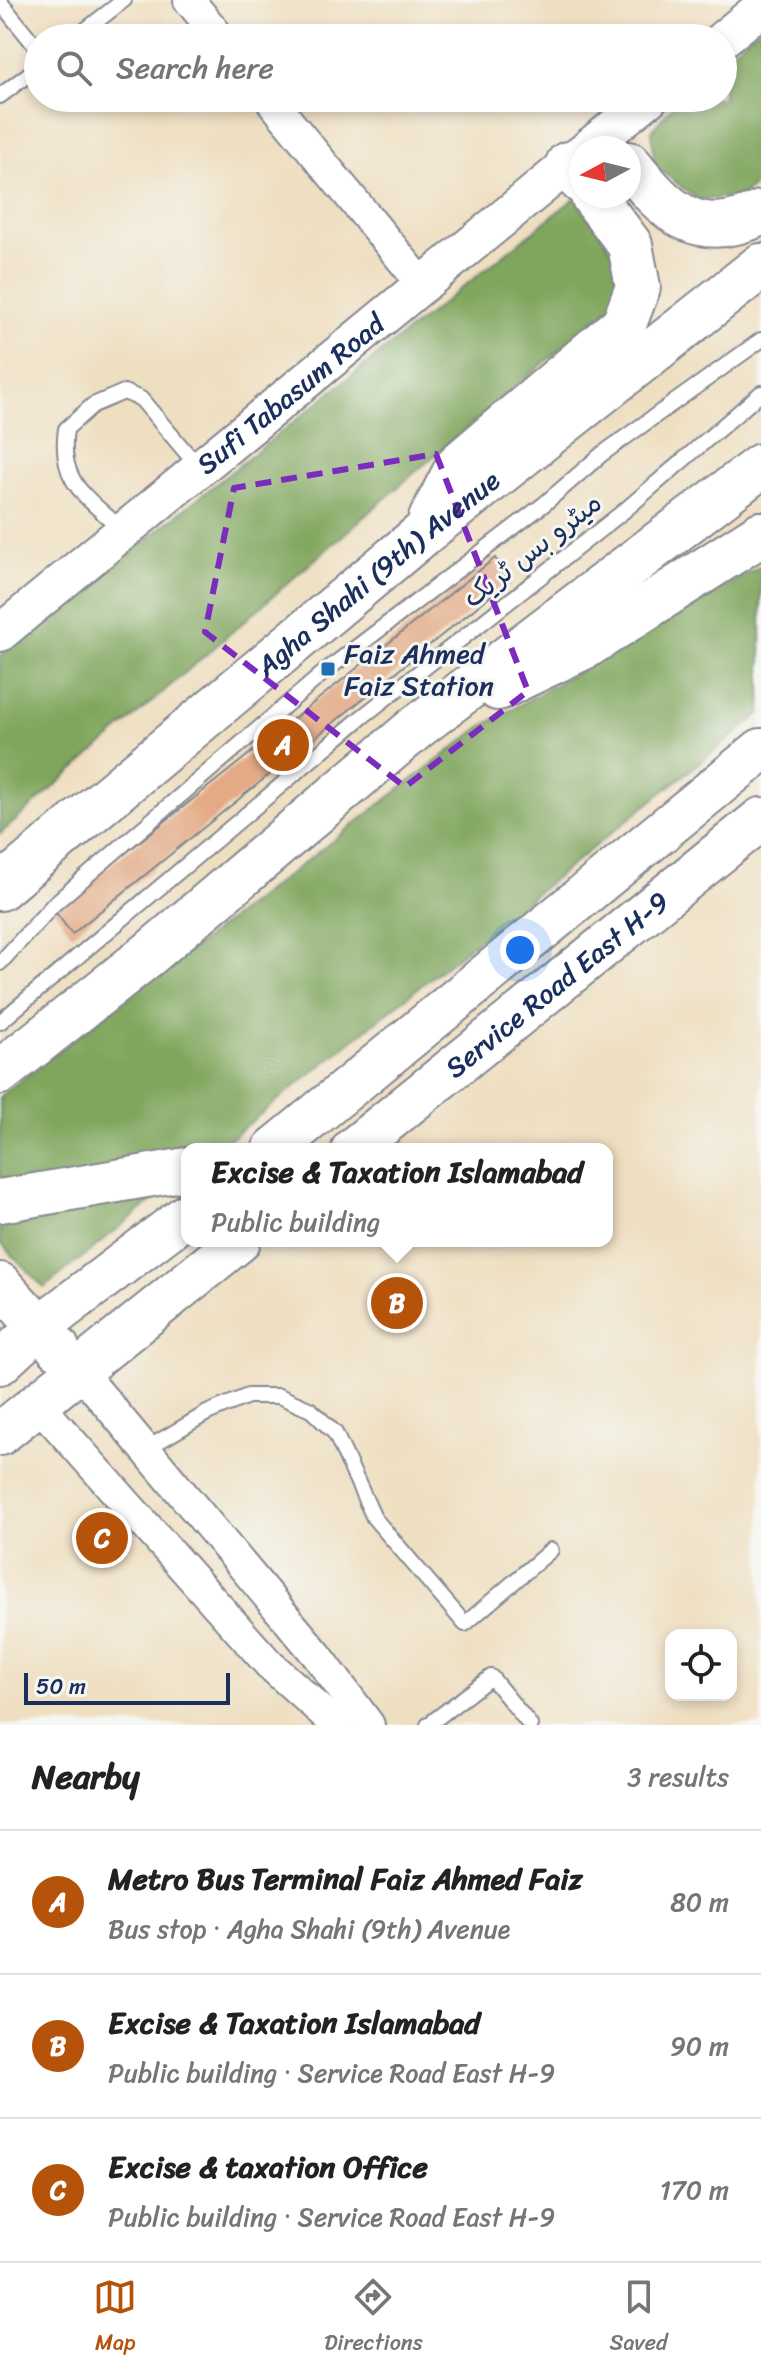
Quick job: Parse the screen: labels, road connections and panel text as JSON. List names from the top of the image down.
{
  "streets": {
    "main road": ["Agha Shahi (9th) Avenue", "Service Road East H-9"],
    "street": ["Sufi Tabasum Road"],
    "lane": ["میٹرو بس ٹریک"]
  },
  "places": {
    "transit": ["Faiz Ahmed Faiz Station"]
  },
  "scale_bar": "50 m",
  "north": "left",
  "page": {
    "search": "Search here",
    "pins": ["A", "B", "C"],
    "popup": ["Excise & Taxation Islamabad", "Public building"],
    "scale": "50 m",
    "heading": ["Nearby", "3 results"],
    "list": [
      {
        "mark": "A",
        "name": "Metro Bus Terminal Faiz Ahmed Faiz",
        "note": "Bus stop · Agha Shahi (9th) Avenue",
        "value": "80 m"
      },
      {
        "mark": "B",
        "name": "Excise & Taxation Islamabad",
        "note": "Public building · Service Road East H-9",
        "value": "90 m"
      },
      {
        "mark": "C",
        "name": "Excise & taxation Office",
        "note": "Public building · Service Road East H-9",
        "value": "170 m"
      }
    ],
    "nav": ["Map", "Directions", "Saved"]
  }
}
